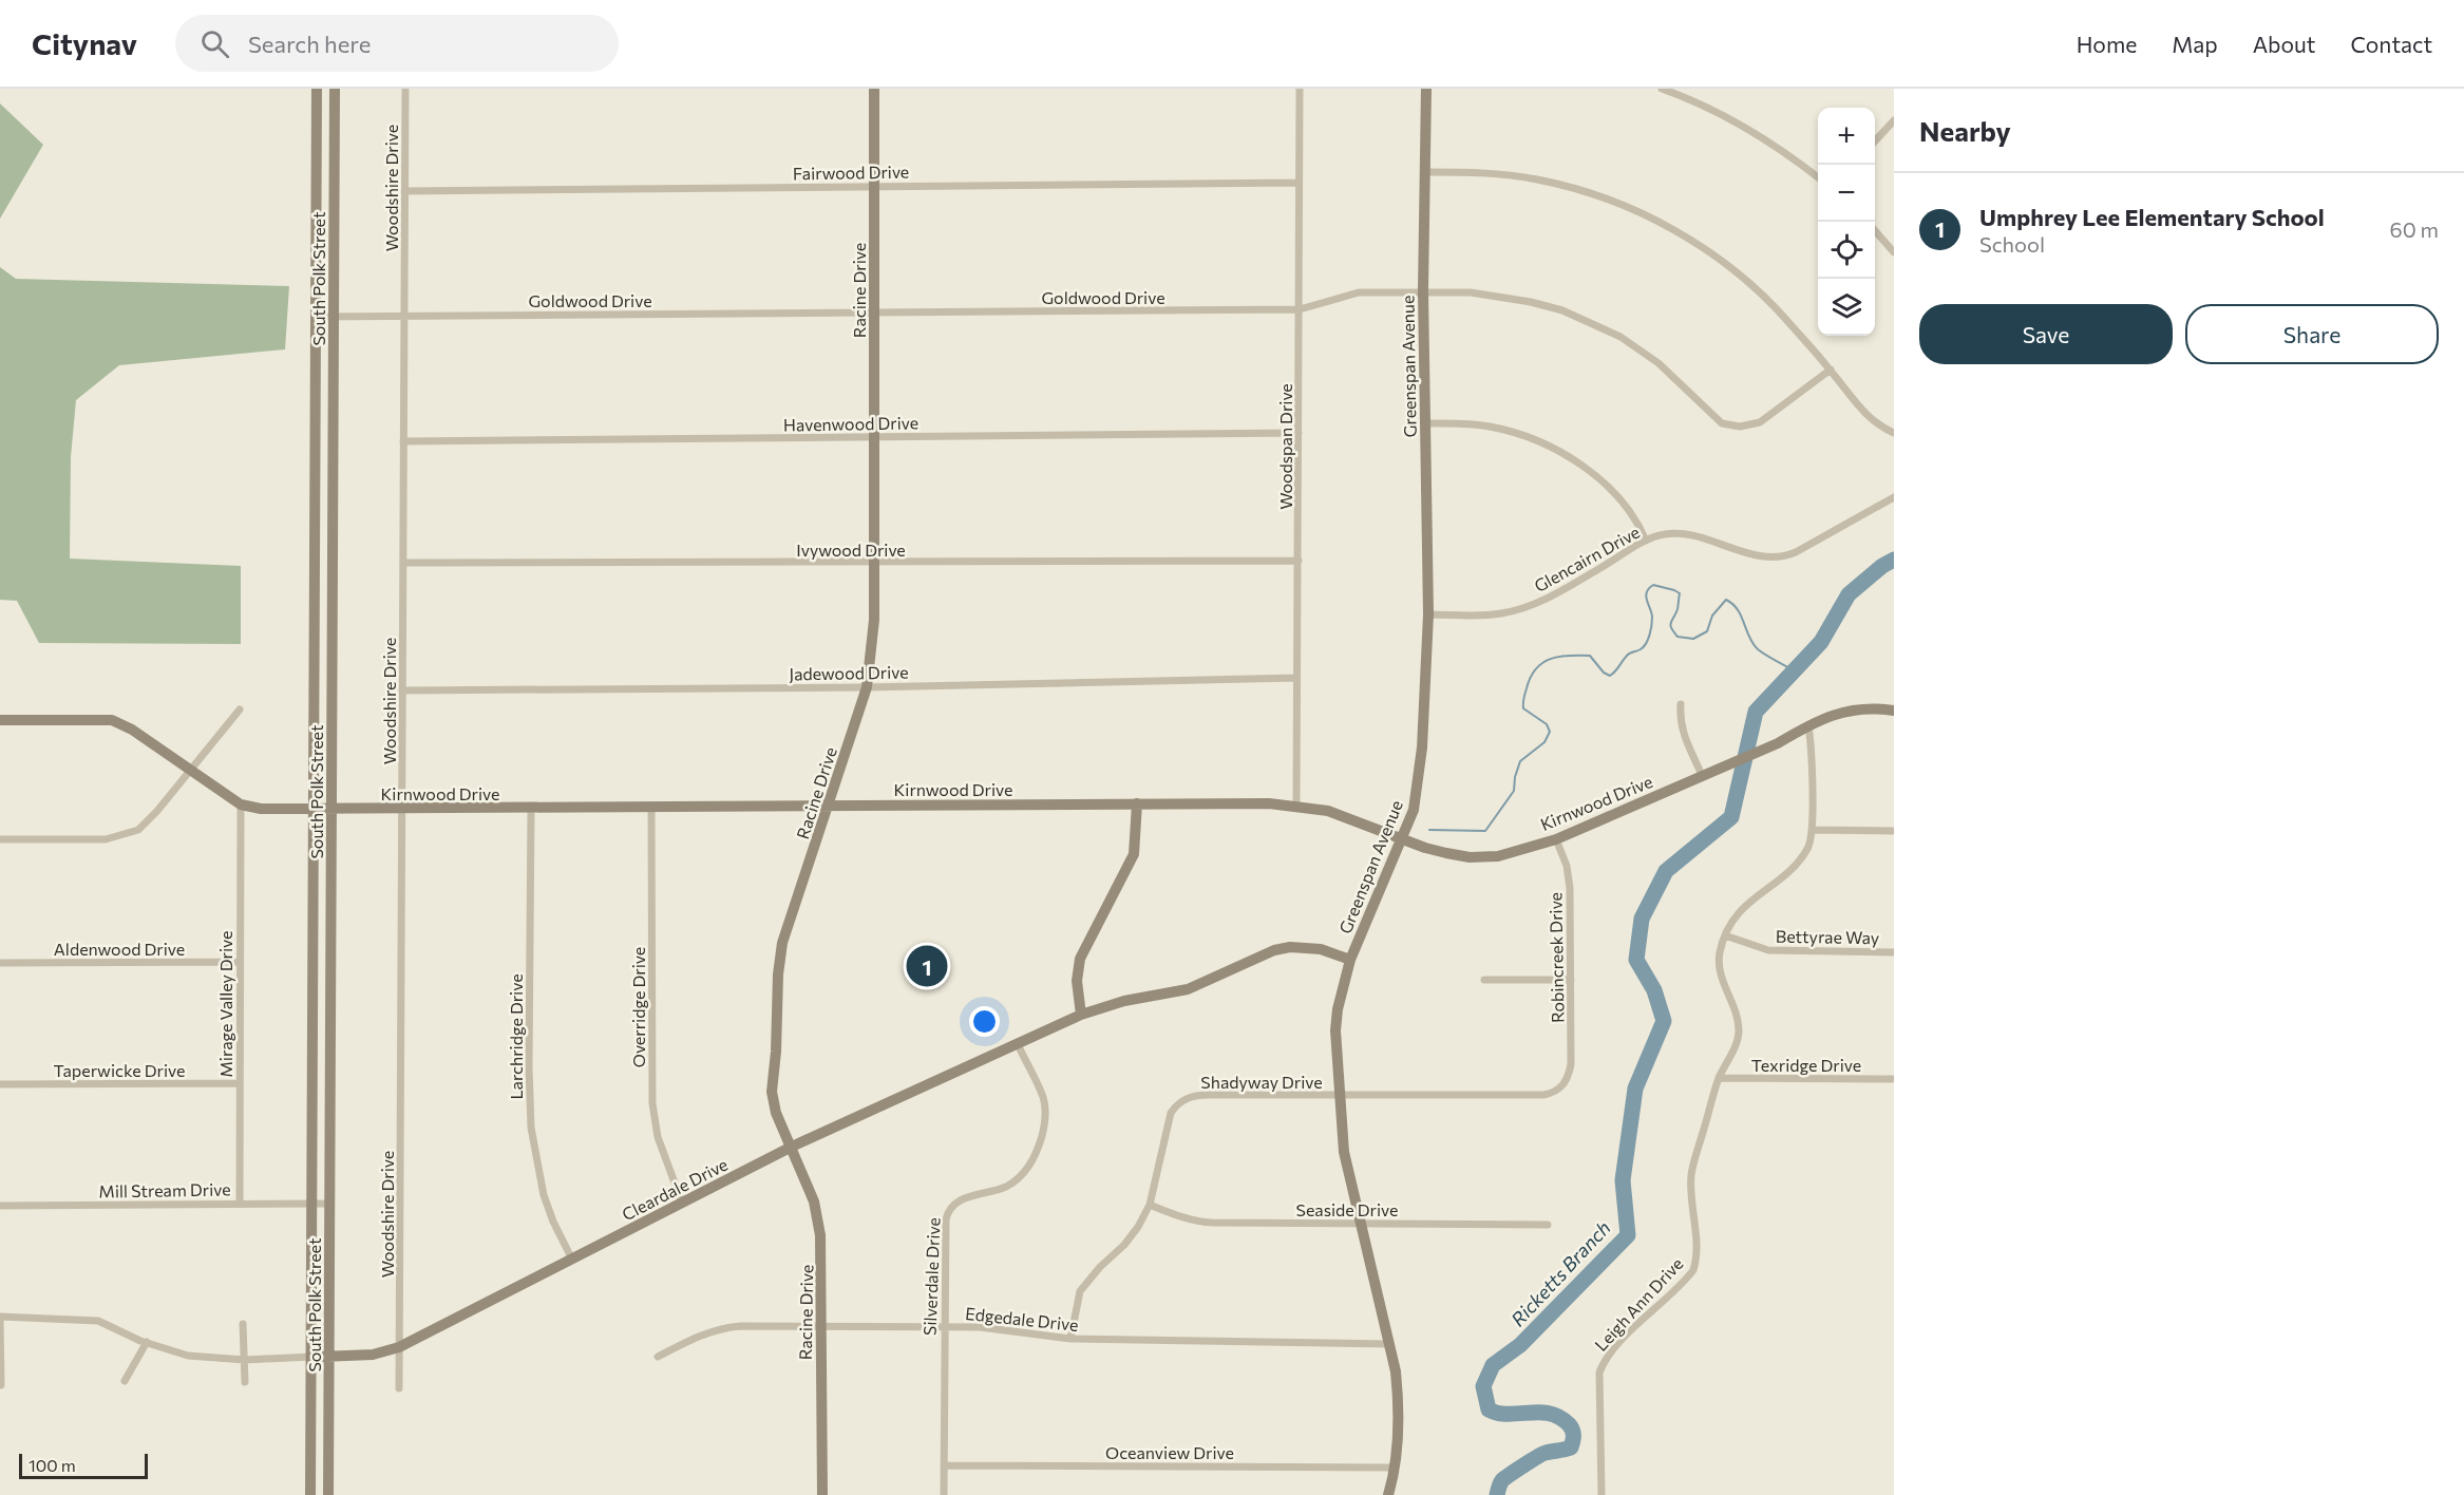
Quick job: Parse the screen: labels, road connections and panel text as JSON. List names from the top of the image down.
{
  "streets": {
    "street": [
      "Fairwood Drive",
      "Woodshire Drive",
      "South Polk Street",
      "Racine Drive",
      "Goldwood Drive",
      "Greenspan Avenue",
      "Havenwood Drive",
      "Woodspan Drive",
      "Ivywood Drive",
      "Glencairn Drive",
      "Jadewood Drive",
      "Kirnwood Drive",
      "Bettyrae Way",
      "Aldenwood Drive",
      "Robincreek Drive",
      "Mirage Valley Drive",
      "Overridge Drive",
      "Larchridge Drive",
      "Texridge Drive",
      "Taperwicke Drive",
      "Shadyway Drive",
      "Cleardale Drive",
      "Mill Stream Drive",
      "Seaside Drive",
      "Silverdale Drive",
      "Leigh Ann Drive",
      "Edgedale Drive",
      "Oceanview Drive"
    ]
  },
  "crossings": [
    ["Fairwood Drive", "Woodshire Drive"],
    ["Fairwood Drive", "Racine Drive"],
    ["Fairwood Drive", "Woodspan Drive"],
    ["Woodshire Drive", "Goldwood Drive"],
    ["Woodshire Drive", "Havenwood Drive"],
    ["Woodshire Drive", "Ivywood Drive"],
    ["Woodshire Drive", "Jadewood Drive"],
    ["Woodshire Drive", "Kirnwood Drive"],
    ["Woodshire Drive", "Cleardale Drive"],
    ["South Polk Street", "Goldwood Drive"],
    ["South Polk Street", "Kirnwood Drive"],
    ["South Polk Street", "Cleardale Drive"],
    ["South Polk Street", "Mill Stream Drive"],
    ["Racine Drive", "Goldwood Drive"],
    ["Racine Drive", "Havenwood Drive"],
    ["Racine Drive", "Ivywood Drive"],
    ["Racine Drive", "Jadewood Drive"],
    ["Racine Drive", "Kirnwood Drive"],
    ["Racine Drive", "Cleardale Drive"],
    ["Racine Drive", "Edgedale Drive"],
    ["Goldwood Drive", "Greenspan Avenue"],
    ["Goldwood Drive", "Woodspan Drive"],
    ["Greenspan Avenue", "Glencairn Drive"],
    ["Greenspan Avenue", "Kirnwood Drive"],
    ["Greenspan Avenue", "Shadyway Drive"],
    ["Greenspan Avenue", "Cleardale Drive"],
    ["Greenspan Avenue", "Seaside Drive"],
    ["Greenspan Avenue", "Edgedale Drive"],
    ["Greenspan Avenue", "Oceanview Drive"],
    ["Havenwood Drive", "Woodspan Drive"],
    ["Woodspan Drive", "Ivywood Drive"],
    ["Woodspan Drive", "Jadewood Drive"],
    ["Woodspan Drive", "Kirnwood Drive"],
    ["Kirnwood Drive", "Robincreek Drive"],
    ["Kirnwood Drive", "Mirage Valley Drive"],
    ["Kirnwood Drive", "Overridge Drive"],
    ["Kirnwood Drive", "Larchridge Drive"],
    ["Kirnwood Drive", "Leigh Ann Drive"],
    ["Bettyrae Way", "Leigh Ann Drive"],
    ["Aldenwood Drive", "Mirage Valley Drive"],
    ["Robincreek Drive", "Shadyway Drive"],
    ["Mirage Valley Drive", "Taperwicke Drive"],
    ["Mirage Valley Drive", "Mill Stream Drive"],
    ["Overridge Drive", "Cleardale Drive"],
    ["Larchridge Drive", "Cleardale Drive"],
    ["Texridge Drive", "Leigh Ann Drive"],
    ["Shadyway Drive", "Seaside Drive"],
    ["Shadyway Drive", "Edgedale Drive"],
    ["Cleardale Drive", "Silverdale Drive"],
    ["Silverdale Drive", "Edgedale Drive"],
    ["Silverdale Drive", "Oceanview Drive"]
  ],
  "water": ["Ricketts Branch"],
  "scale_bar": "100 m",
  "page": {
    "header": "Citynav",
    "search": "Search here",
    "nav": [
      "Home",
      "Map",
      "About",
      "Contact"
    ],
    "heading": "Nearby",
    "map_buttons": ["+", "−"],
    "list": [
      {
        "mark": "1",
        "name": "Umphrey Lee Elementary School",
        "note": "School",
        "value": "60 m"
      }
    ],
    "buttons": ["Save", "Share"],
    "pins": "1",
    "scale": "100 m"
  }
}
